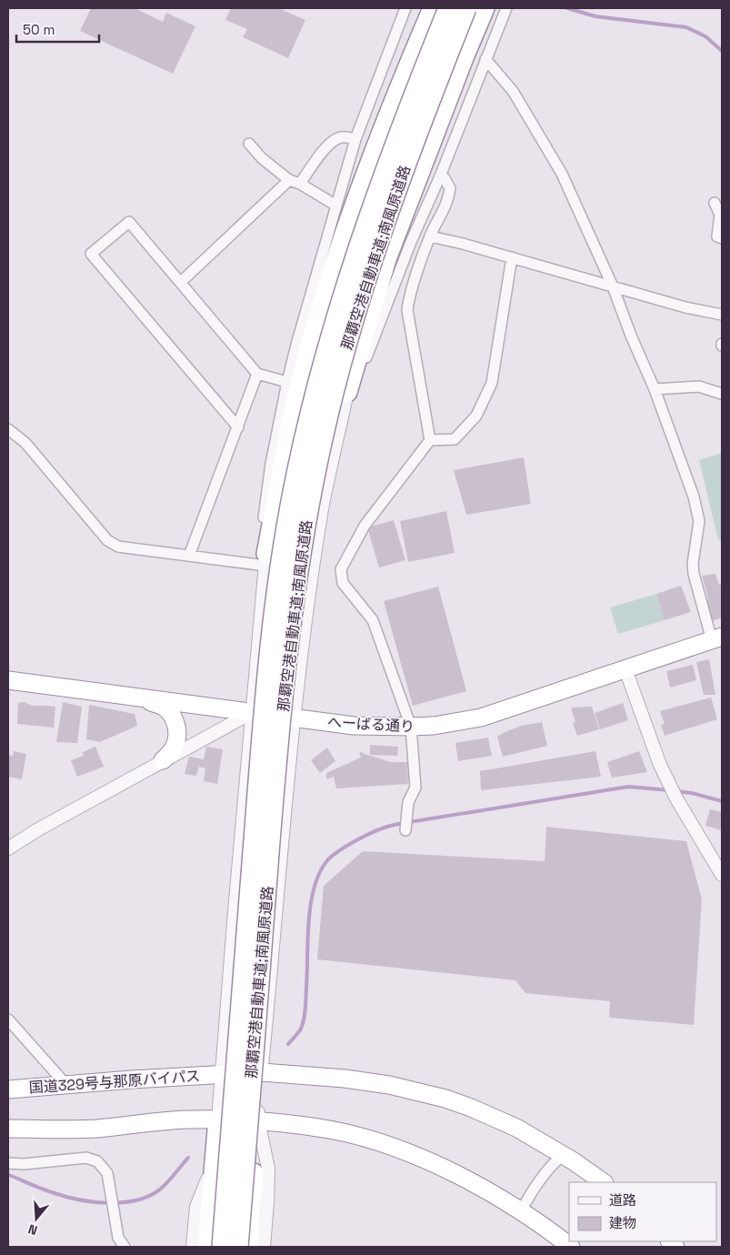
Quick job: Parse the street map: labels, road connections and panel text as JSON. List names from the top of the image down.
{
  "streets": {
    "highway": ["那覇空港自動車道;南風原道路", "へーばる通り", "国道329号与那原バイパス"]
  },
  "legend": ["道路", "建物"],
  "scale_bar": "50 m",
  "north": "bottom"
}
